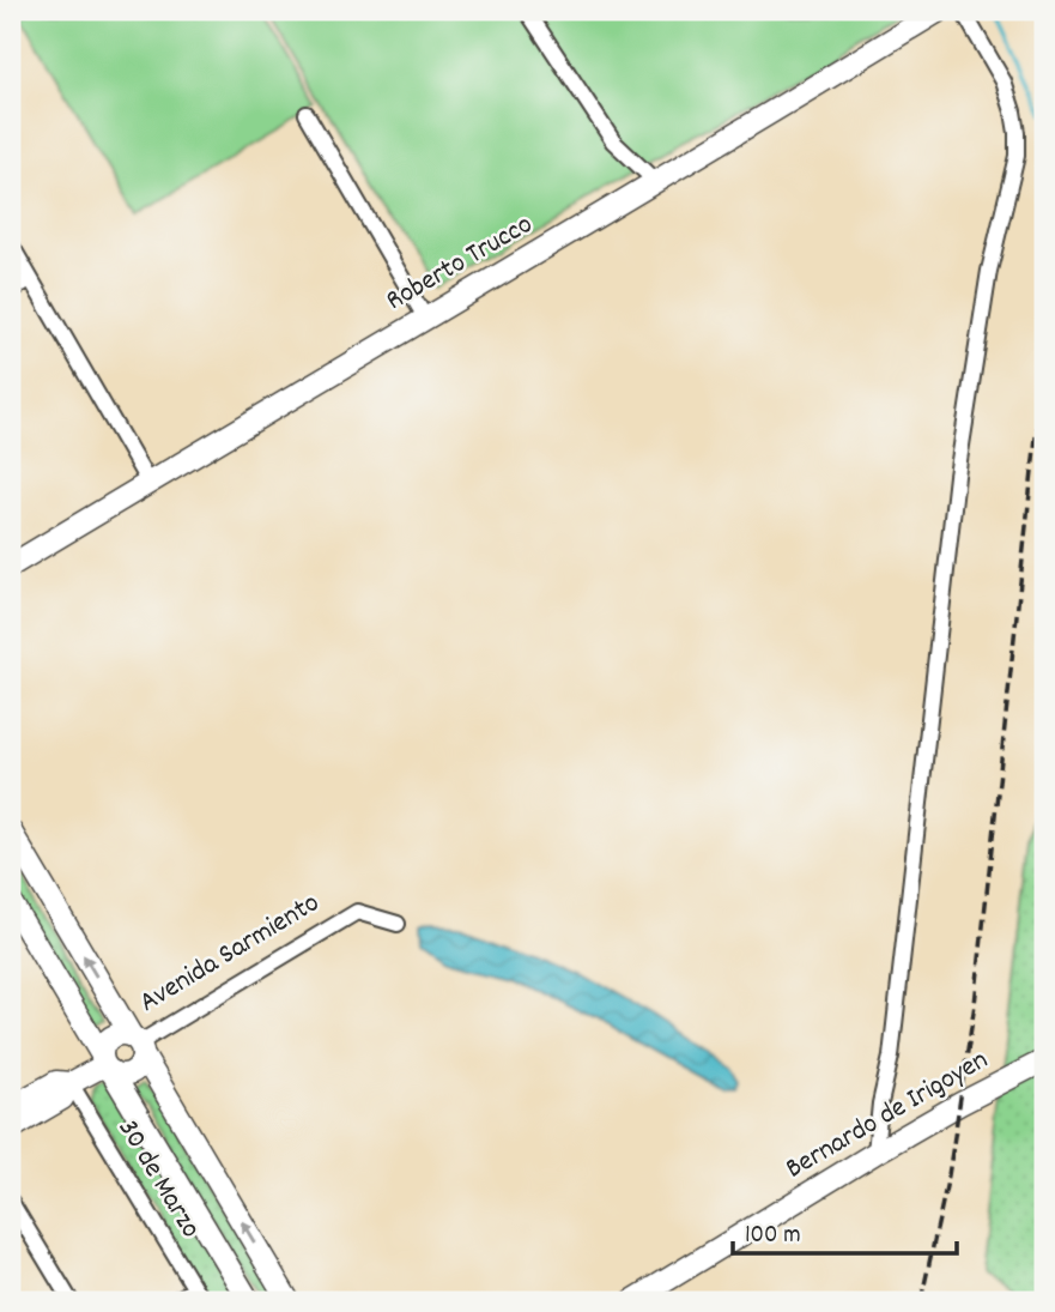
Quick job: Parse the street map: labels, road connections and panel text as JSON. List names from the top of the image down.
{
  "streets": {
    "main road": ["Roberto Trucco", "Bernardo de Irigoyen"],
    "street": ["Avenida Sarmiento", "30 de Marzo"]
  },
  "scale_bar": "100 m"
}
